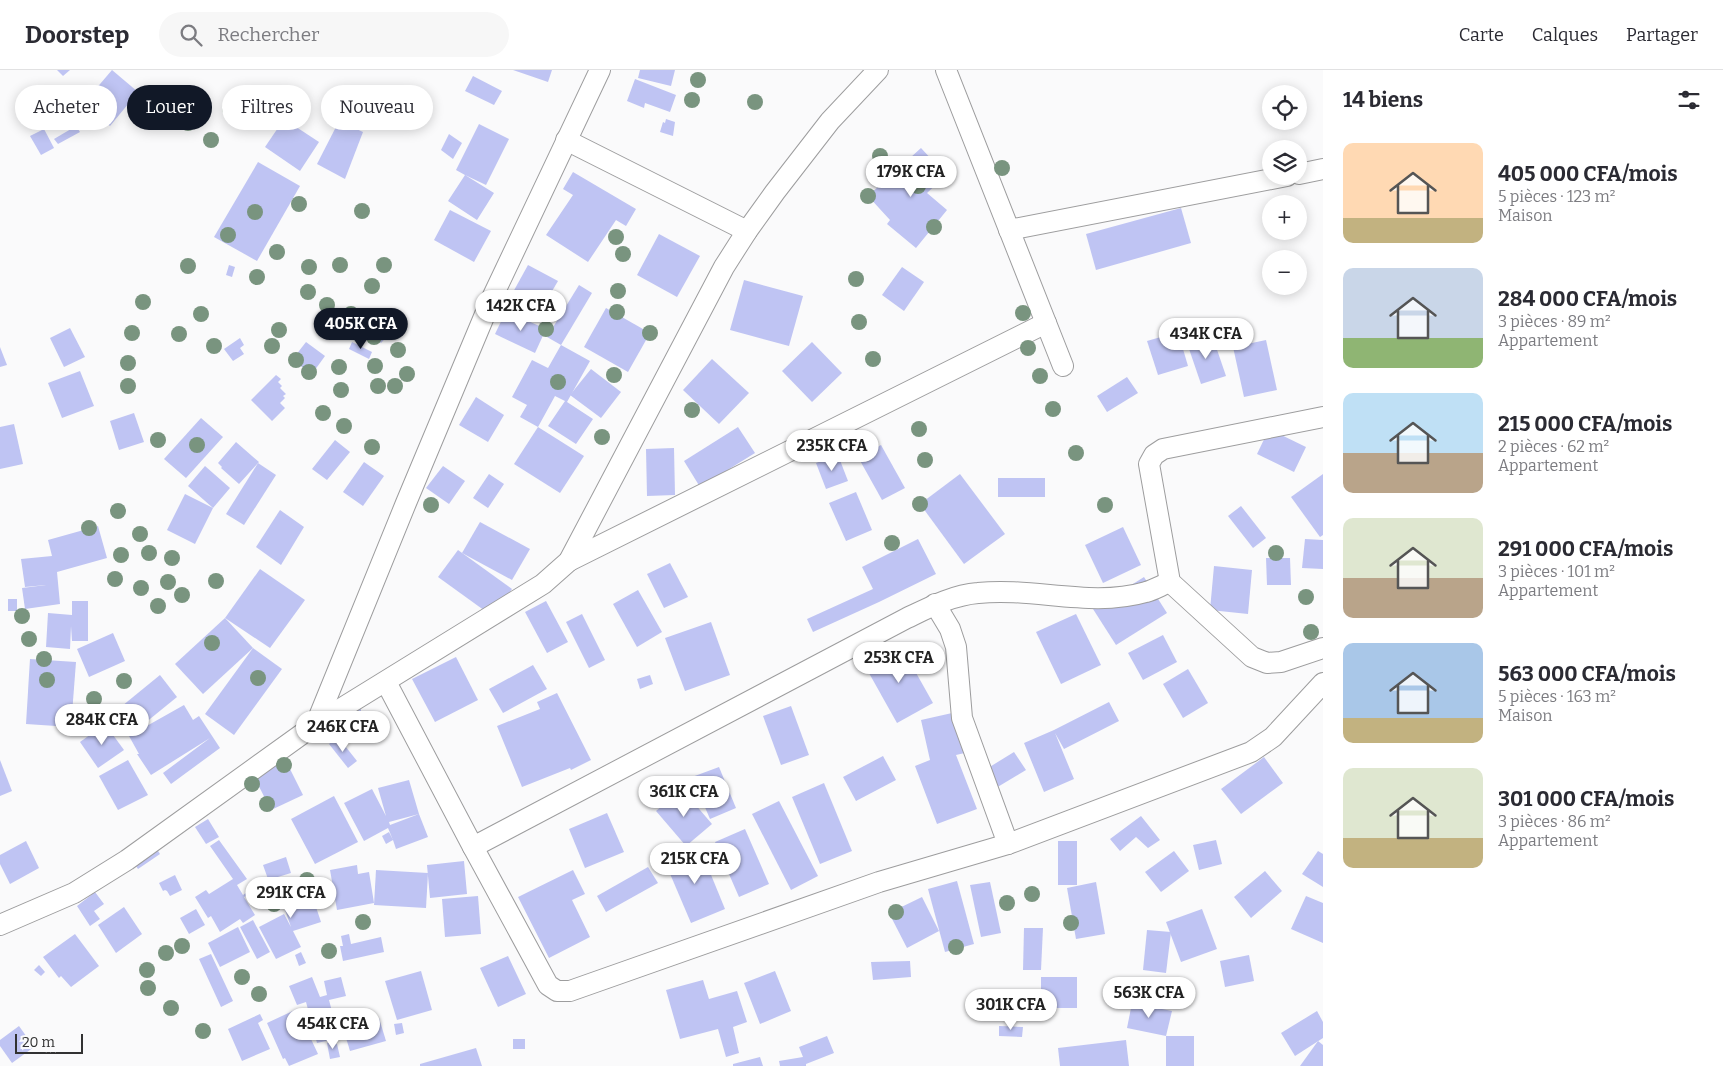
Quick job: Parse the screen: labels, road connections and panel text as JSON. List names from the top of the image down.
{
  "scale_bar": "20 m",
  "page": {
    "header": "Doorstep",
    "search": "Rechercher",
    "nav": ["Carte", "Calques", "Partager"],
    "heading": "14 biens",
    "map_buttons": ["+", "−"],
    "chip": [
      "Acheter",
      "Louer",
      "Filtres",
      "Nouveau"
    ],
    "list": [
      {
        "name": "405 000 CFA/mois",
        "note": "5 pièces · 123 m² · Maison"
      },
      {
        "name": "284 000 CFA/mois",
        "note": "3 pièces · 89 m² · Appartement"
      },
      {
        "name": "215 000 CFA/mois",
        "note": "2 pièces · 62 m² · Appartement"
      },
      {
        "name": "291 000 CFA/mois",
        "note": "3 pièces · 101 m² · Appartement"
      },
      {
        "name": "563 000 CFA/mois",
        "note": "5 pièces · 163 m² · Maison"
      },
      {
        "name": "301 000 CFA/mois",
        "note": "3 pièces · 86 m² · Appartement"
      }
    ],
    "price": [
      "179K CFA",
      "142K CFA",
      "405K CFA",
      "434K CFA",
      "235K CFA",
      "253K CFA",
      "284K CFA",
      "246K CFA",
      "361K CFA",
      "215K CFA",
      "291K CFA",
      "563K CFA",
      "301K CFA",
      "454K CFA"
    ],
    "scale": "20 m"
  }
}
